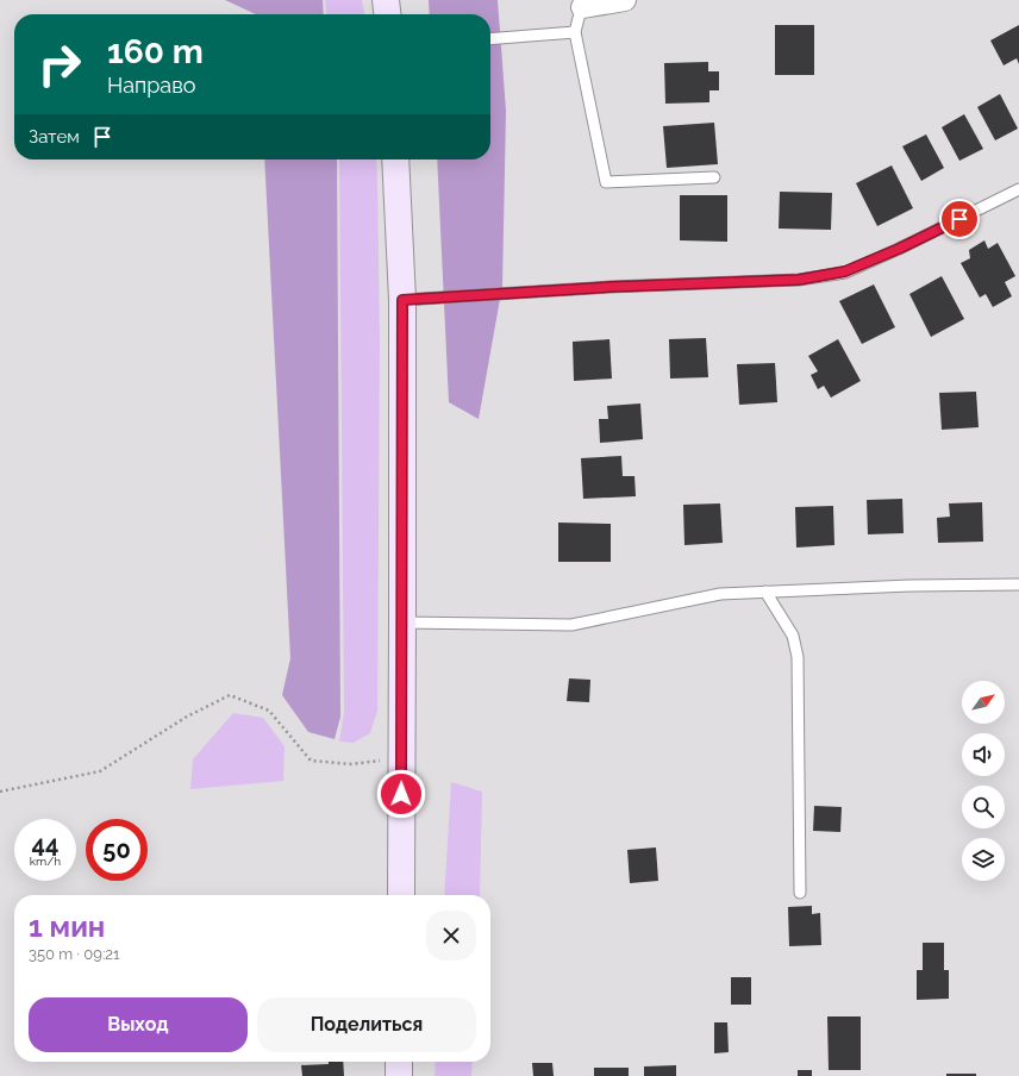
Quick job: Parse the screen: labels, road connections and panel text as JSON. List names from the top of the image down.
{
  "north": "top right",
  "page": {
    "turn": ["160 m", "Направо"],
    "then": "Затем",
    "speed": "44 km/h",
    "limit": "50",
    "heading": ["1 мин", "350 m · 09:21"],
    "buttons": ["Выход", "Поделиться"]
  }
}
